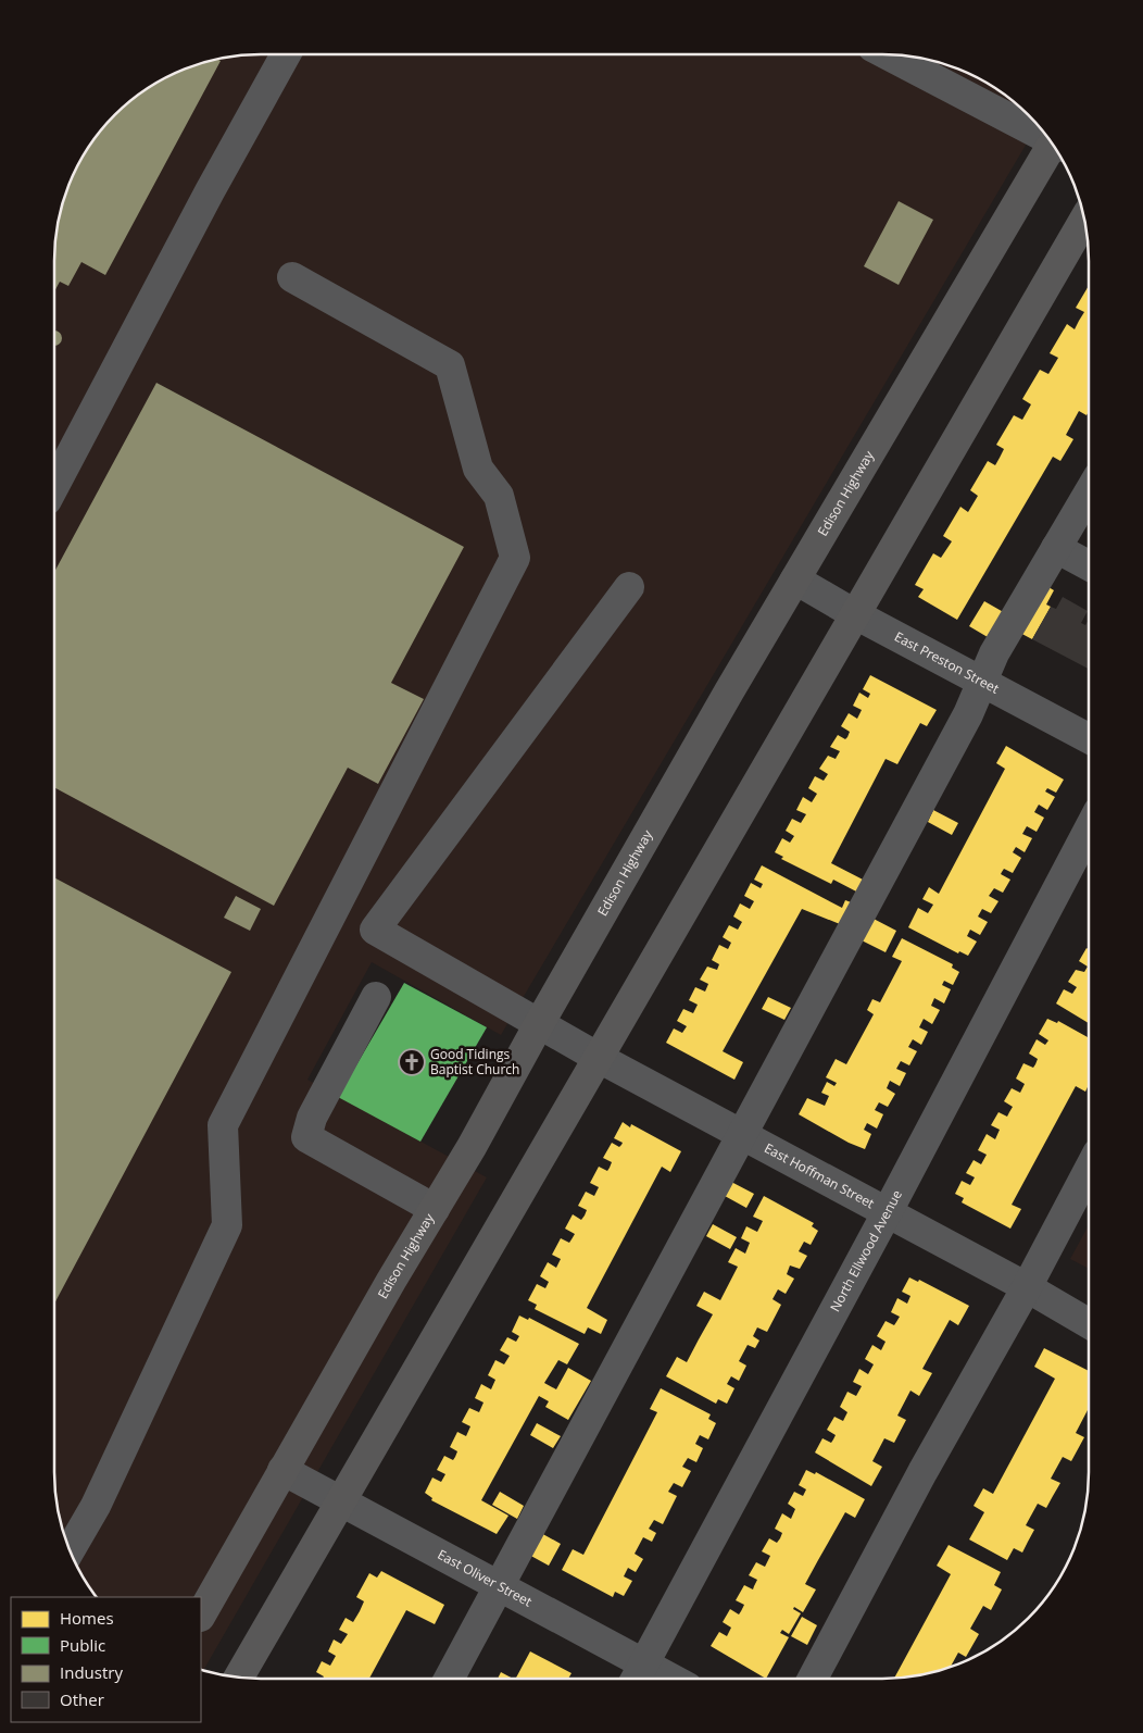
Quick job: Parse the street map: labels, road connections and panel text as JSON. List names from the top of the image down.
{
  "streets": {
    "main road": ["Edison Highway"],
    "street": [
      "East Preston Street",
      "East Hoffman Street",
      "North Ellwood Avenue",
      "East Oliver Street"
    ]
  },
  "crossings": [
    ["Edison Highway", "East Preston Street"],
    ["Edison Highway", "East Hoffman Street"],
    ["Edison Highway", "East Oliver Street"],
    ["East Hoffman Street", "North Ellwood Avenue"],
    ["North Ellwood Avenue", "East Oliver Street"]
  ],
  "places": {
    "church": ["Good Tidings Baptist Church"]
  },
  "legend": [
    "Homes",
    "Public",
    "Industry",
    "Other"
  ]
}
